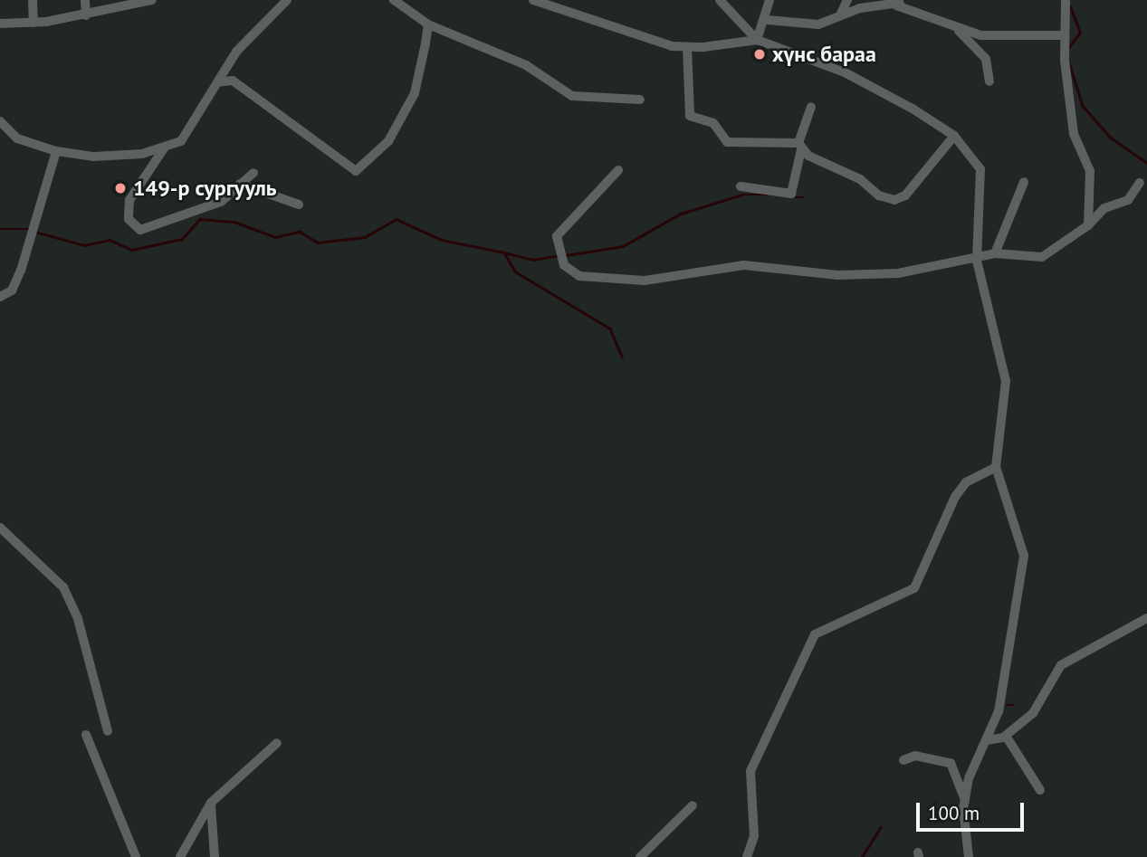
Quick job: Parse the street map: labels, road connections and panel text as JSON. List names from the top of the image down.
{
  "places": ["хүнс бараа", "149-р сургууль"],
  "scale_bar": "100 m"
}
